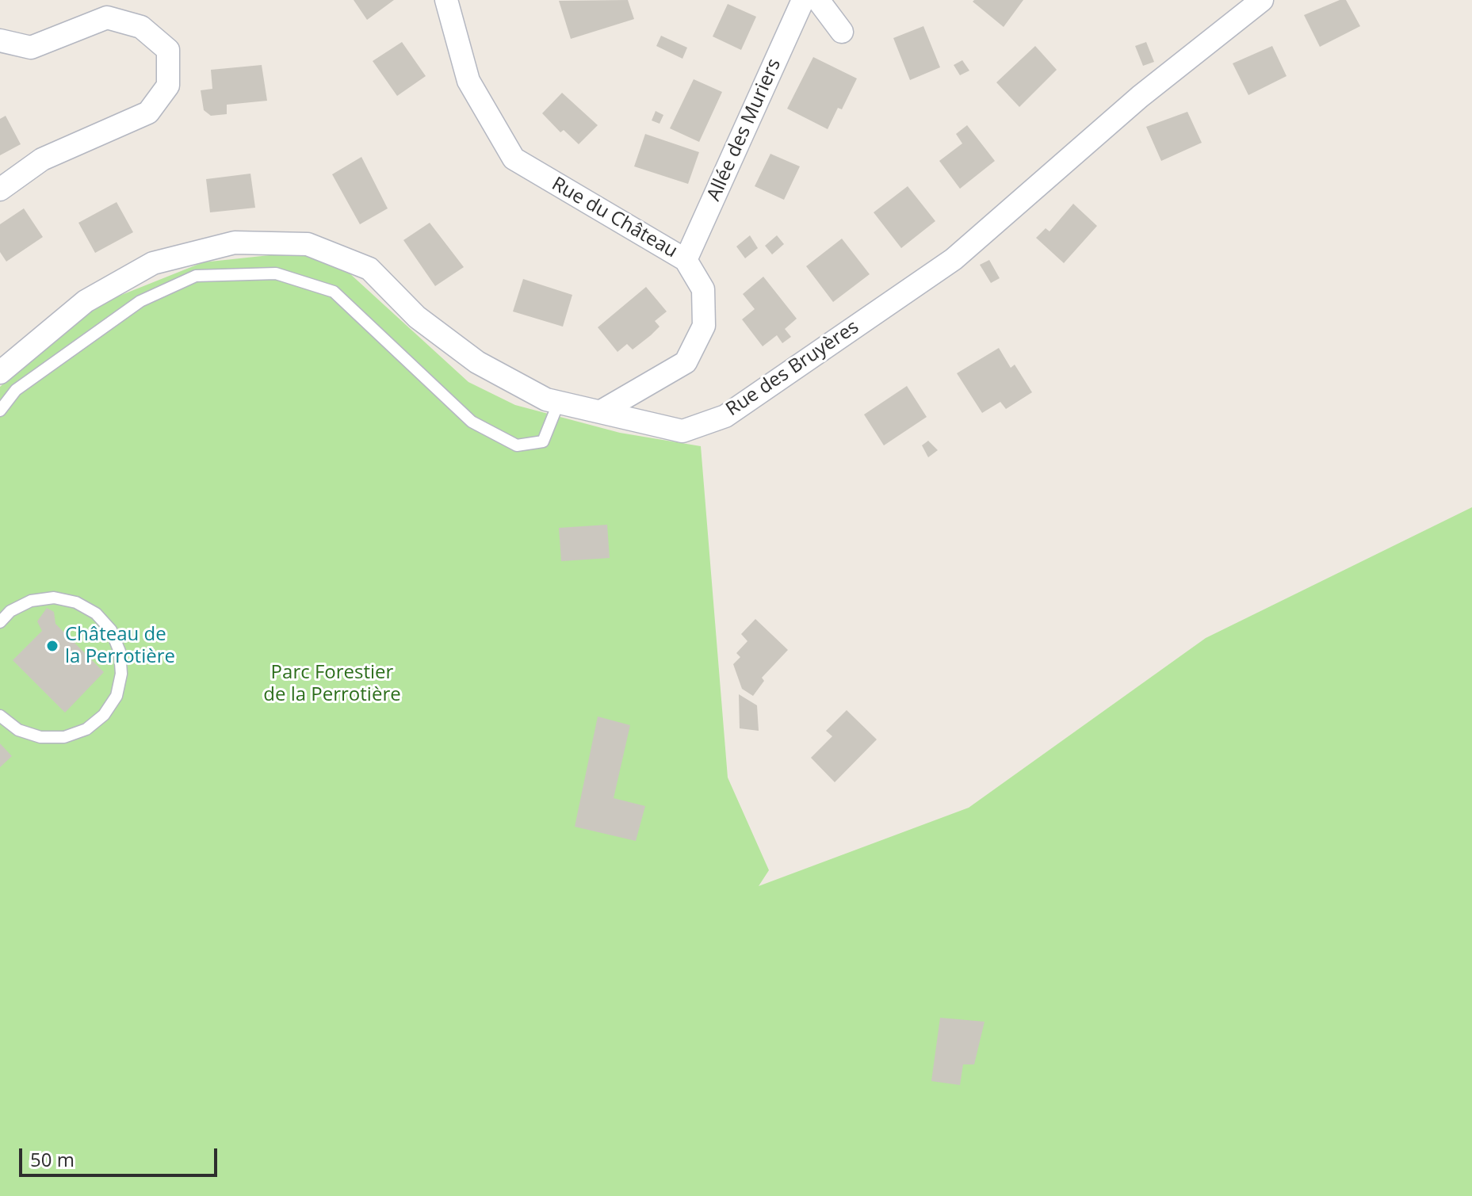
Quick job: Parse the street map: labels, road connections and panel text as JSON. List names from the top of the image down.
{
  "streets": {
    "street": ["Allée des Muriers", "Rue du Château", "Rue des Bruyères"]
  },
  "crossings": [
    ["Allée des Muriers", "Rue du Château"],
    ["Rue du Château", "Rue des Bruyères"]
  ],
  "parks": ["Parc Forestier de la Perrotière"],
  "places": ["Château de la Perrotière"],
  "scale_bar": "50 m"
}
